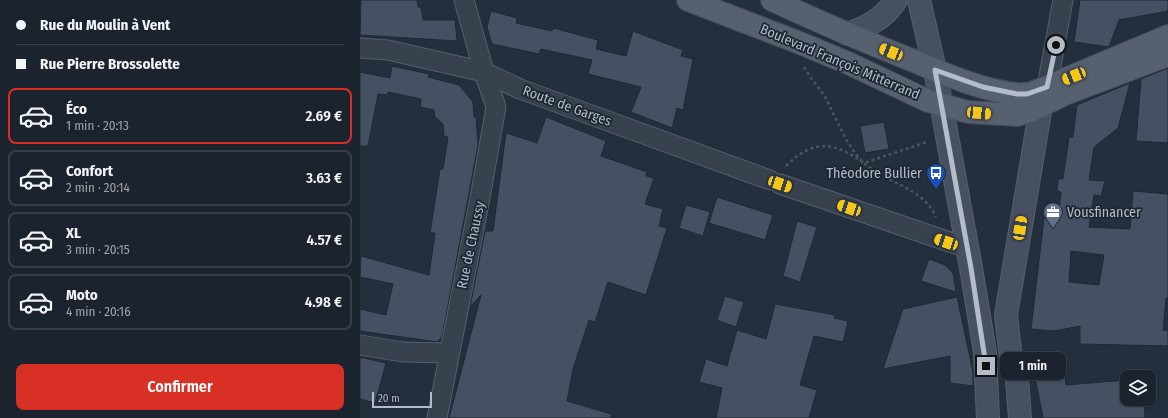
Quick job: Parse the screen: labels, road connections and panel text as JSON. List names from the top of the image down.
{
  "streets": {
    "main road": ["Boulevard François Mitterrand"],
    "street": ["Route de Garges", "Rue de Chaussy"]
  },
  "crossings": [
    ["Route de Garges", "Rue de Chaussy"]
  ],
  "places": {
    "bus stop": ["Théodore Bullier"],
    "office": ["Vousfinancer"]
  },
  "scale_bar": "20 m",
  "page": {
    "banner": ["Rue du Moulin à Vent", "Rue Pierre Brossolette"],
    "list": [
      {
        "name": "Éco",
        "note": "1 min · 20:13",
        "value": "2.69 €"
      },
      {
        "name": "Confort",
        "note": "2 min · 20:14",
        "value": "3.63 €"
      },
      {
        "name": "XL",
        "note": "3 min · 20:15",
        "value": "4.57 €"
      },
      {
        "name": "Moto",
        "note": "4 min · 20:16",
        "value": "4.98 €"
      }
    ],
    "bubble": "1 min",
    "buttons": "Confirmer",
    "scale": "20 m"
  }
}
